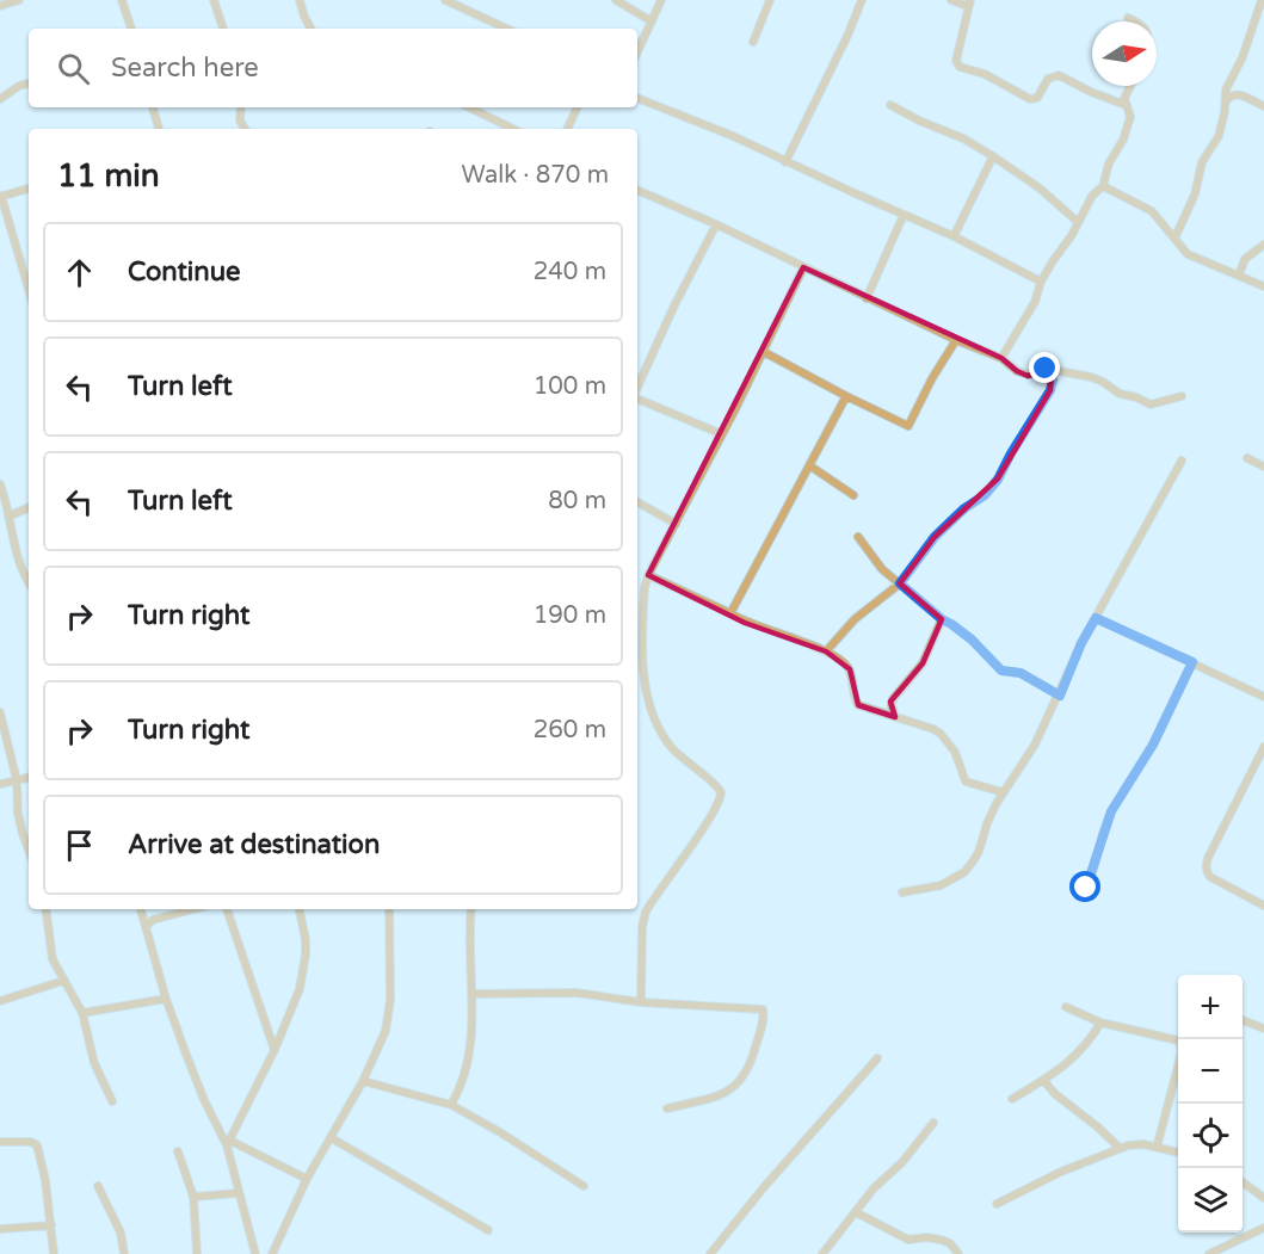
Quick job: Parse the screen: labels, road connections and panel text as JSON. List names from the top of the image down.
{
  "north": "right",
  "page": {
    "search": "Search here",
    "heading": ["11 min", "Walk · 870 m"],
    "list": [
      ["Continue", "240 m"],
      ["Turn left", "100 m"],
      ["Turn left", "80 m"],
      ["Turn right", "190 m"],
      ["Turn right", "260 m"],
      "Arrive at destination"
    ],
    "map_buttons": ["+", "−"]
  }
}
